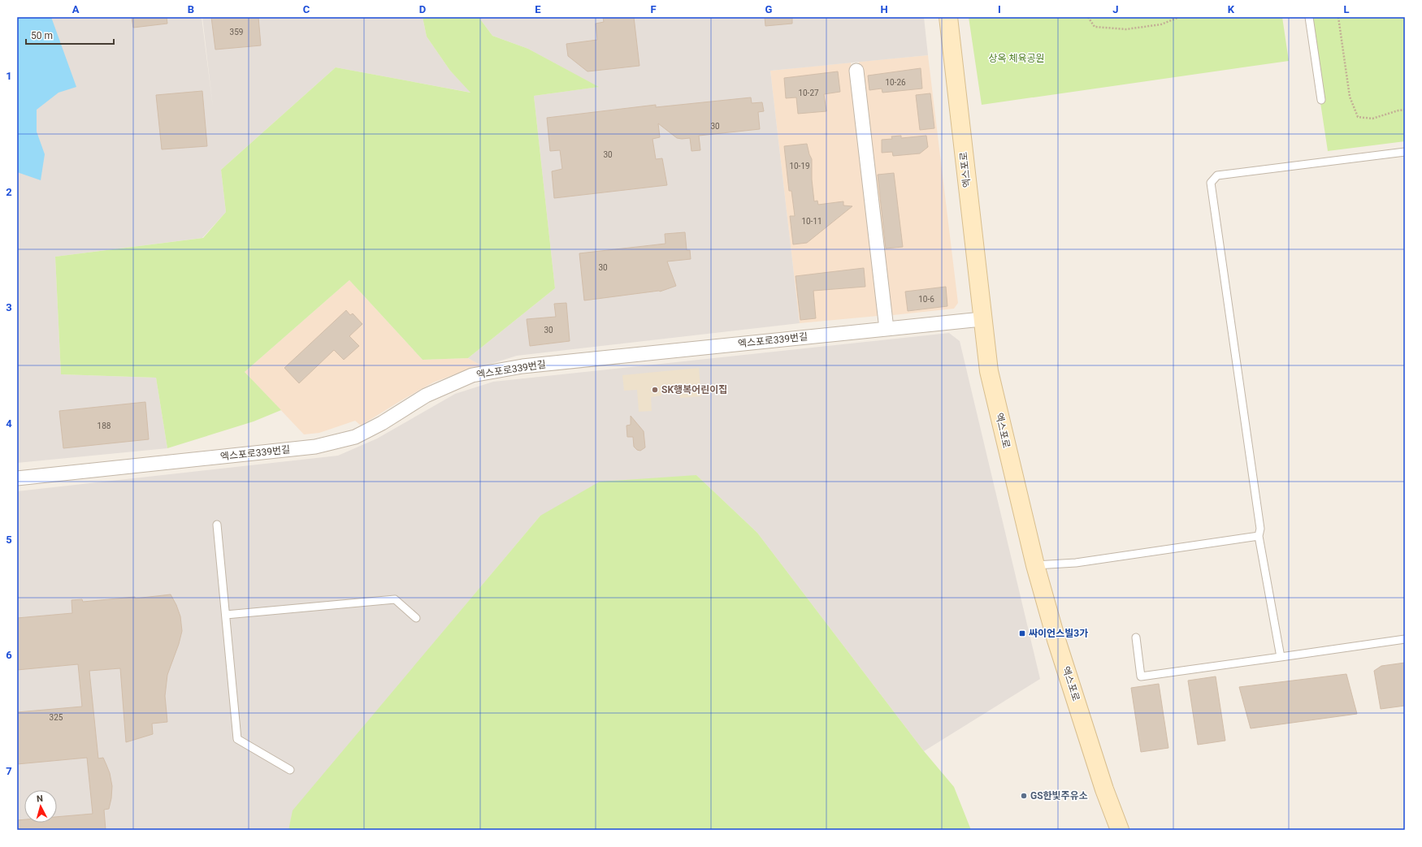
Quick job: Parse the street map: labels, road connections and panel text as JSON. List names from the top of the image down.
{
  "streets": {
    "main road": ["엑스포로"],
    "street": ["엑스포로339번길"]
  },
  "crossings": [
    ["엑스포로", "엑스포로339번길"]
  ],
  "parks": ["상옥 체육공원"],
  "places": {
    "other": ["SK행복어린이집", "GS한빛주유소"],
    "transit": ["싸이언스빌3가"]
  },
  "house_numbers": [
    "359",
    "10-26",
    "10-27",
    "30",
    "30",
    "10-19",
    "10-11",
    "30",
    "10-6",
    "30",
    "188",
    "325"
  ],
  "scale_bar": "50 m",
  "north": "top",
  "grid": {
    "columns": [
      "A",
      "B",
      "C",
      "D",
      "E",
      "F",
      "G",
      "H",
      "I",
      "J",
      "K",
      "L"
    ],
    "rows": [
      "1",
      "2",
      "3",
      "4",
      "5",
      "6",
      "7"
    ]
  }
}
